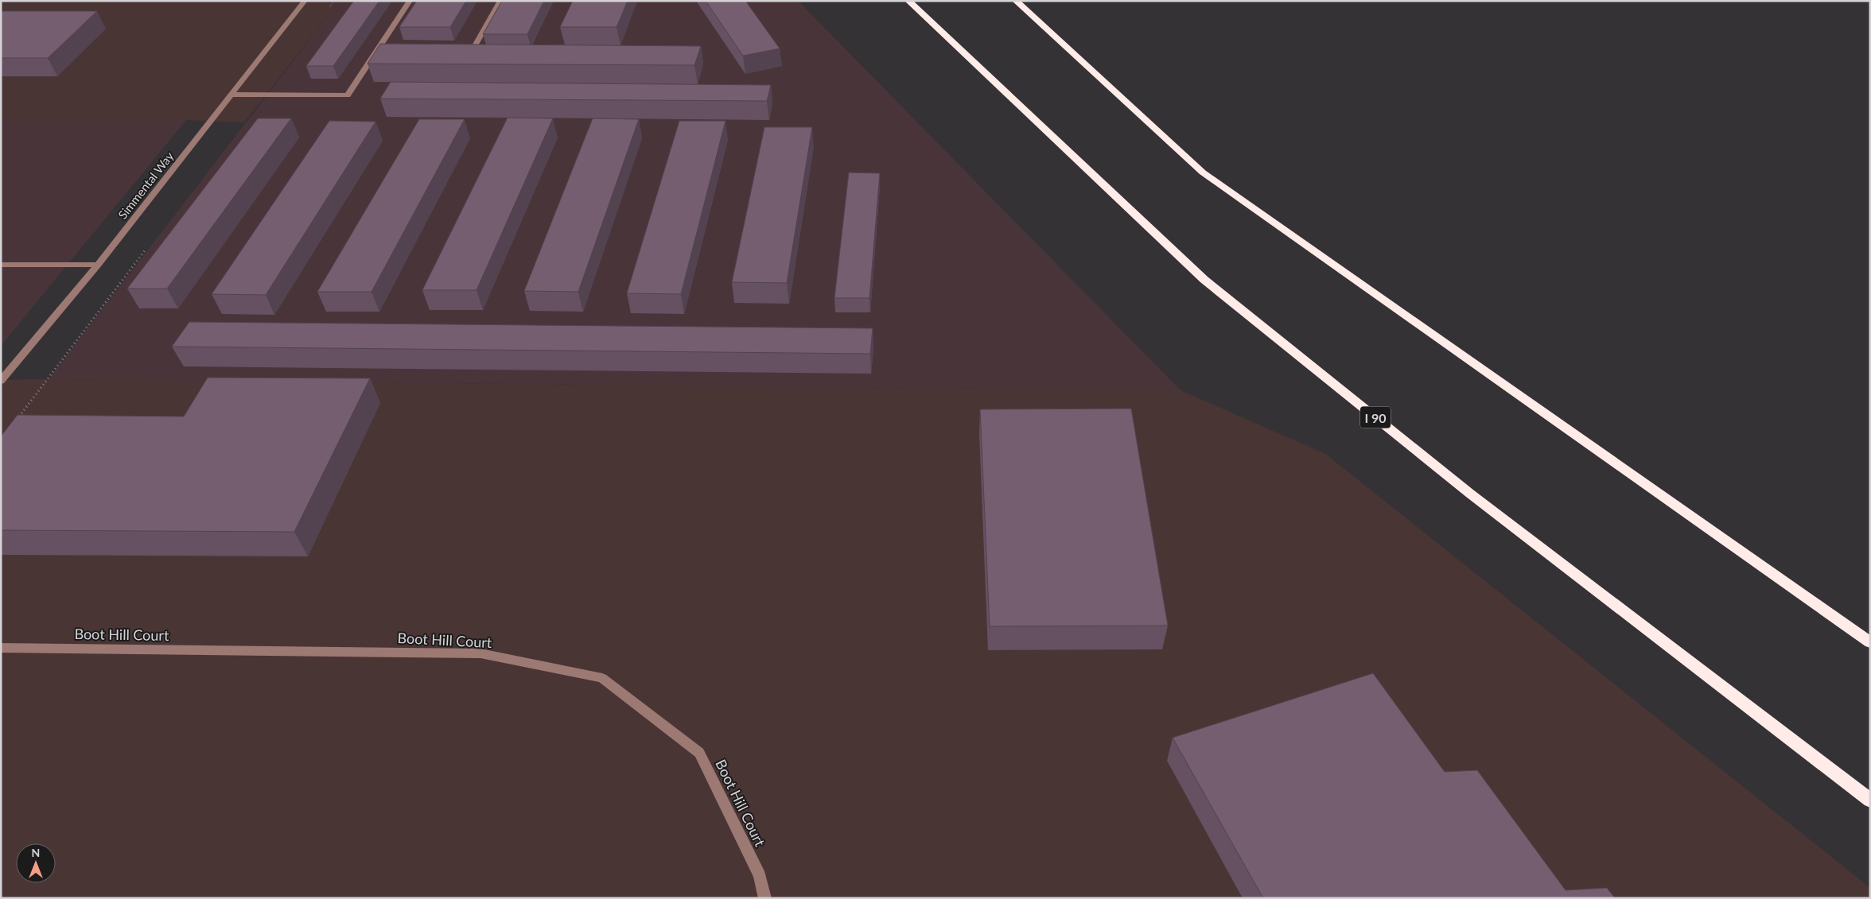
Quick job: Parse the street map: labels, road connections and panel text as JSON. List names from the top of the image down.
{
  "streets": {
    "highway": ["I 90"],
    "street": ["Simmental Way", "Boot Hill Court"]
  },
  "north": "top"
}
